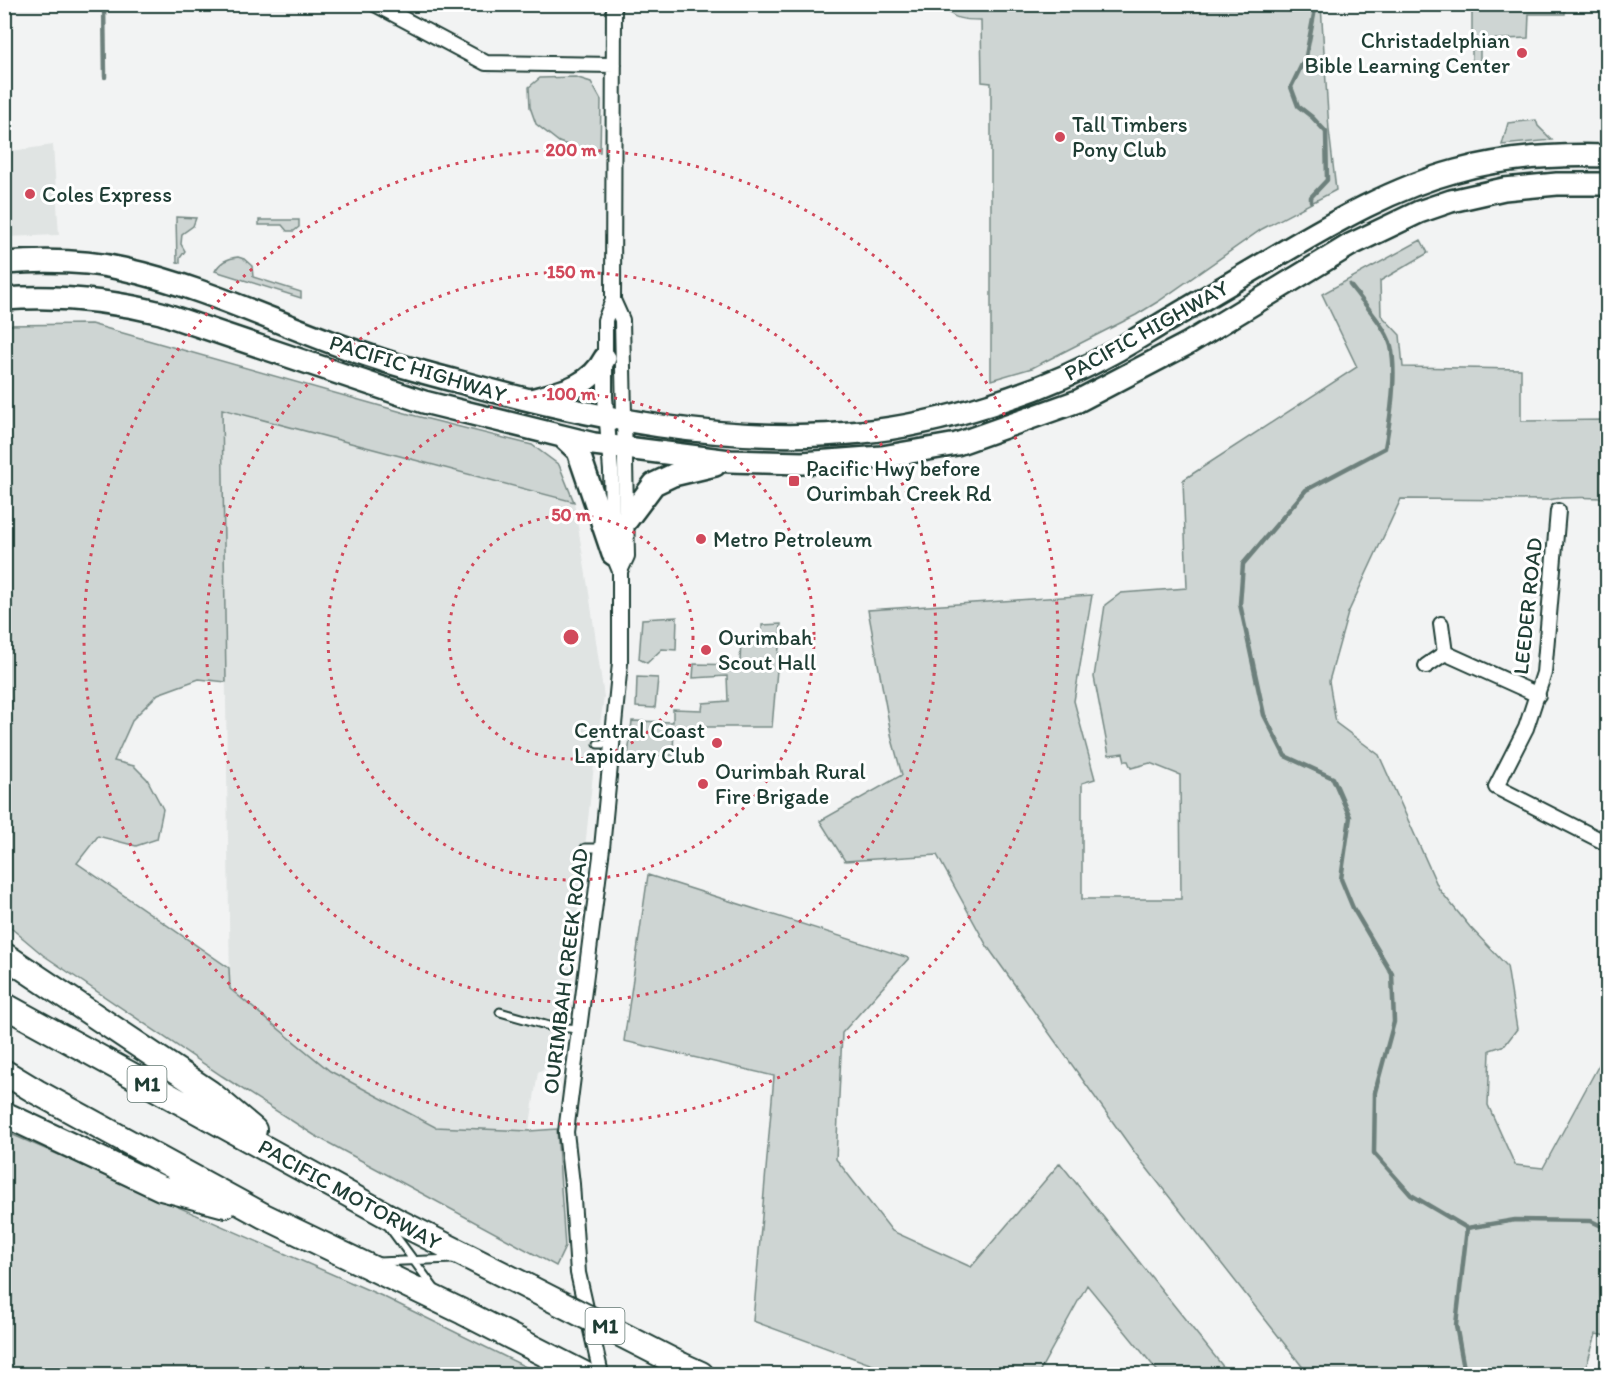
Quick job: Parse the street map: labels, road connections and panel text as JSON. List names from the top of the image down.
{
  "streets": {
    "highway": ["M1", "PACIFIC MOTORWAY"],
    "main road": ["PACIFIC HIGHWAY"],
    "street": ["LEEDER ROAD", "OURIMBAH CREEK ROAD"]
  },
  "crossings": [
    ["PACIFIC HIGHWAY", "OURIMBAH CREEK ROAD"]
  ],
  "places": {
    "other": [
      "Christadelphian Bible Learning Center",
      "Tall Timbers Pony Club",
      "Coles Express",
      "Metro Petroleum",
      "Ourimbah Scout Hall",
      "Central Coast Lapidary Club",
      "Ourimbah Rural Fire Brigade"
    ],
    "transit": ["Pacific Hwy before Ourimbah Creek Rd"]
  },
  "rings": [
    "200 m",
    "150 m",
    "100 m",
    "50 m"
  ]
}
